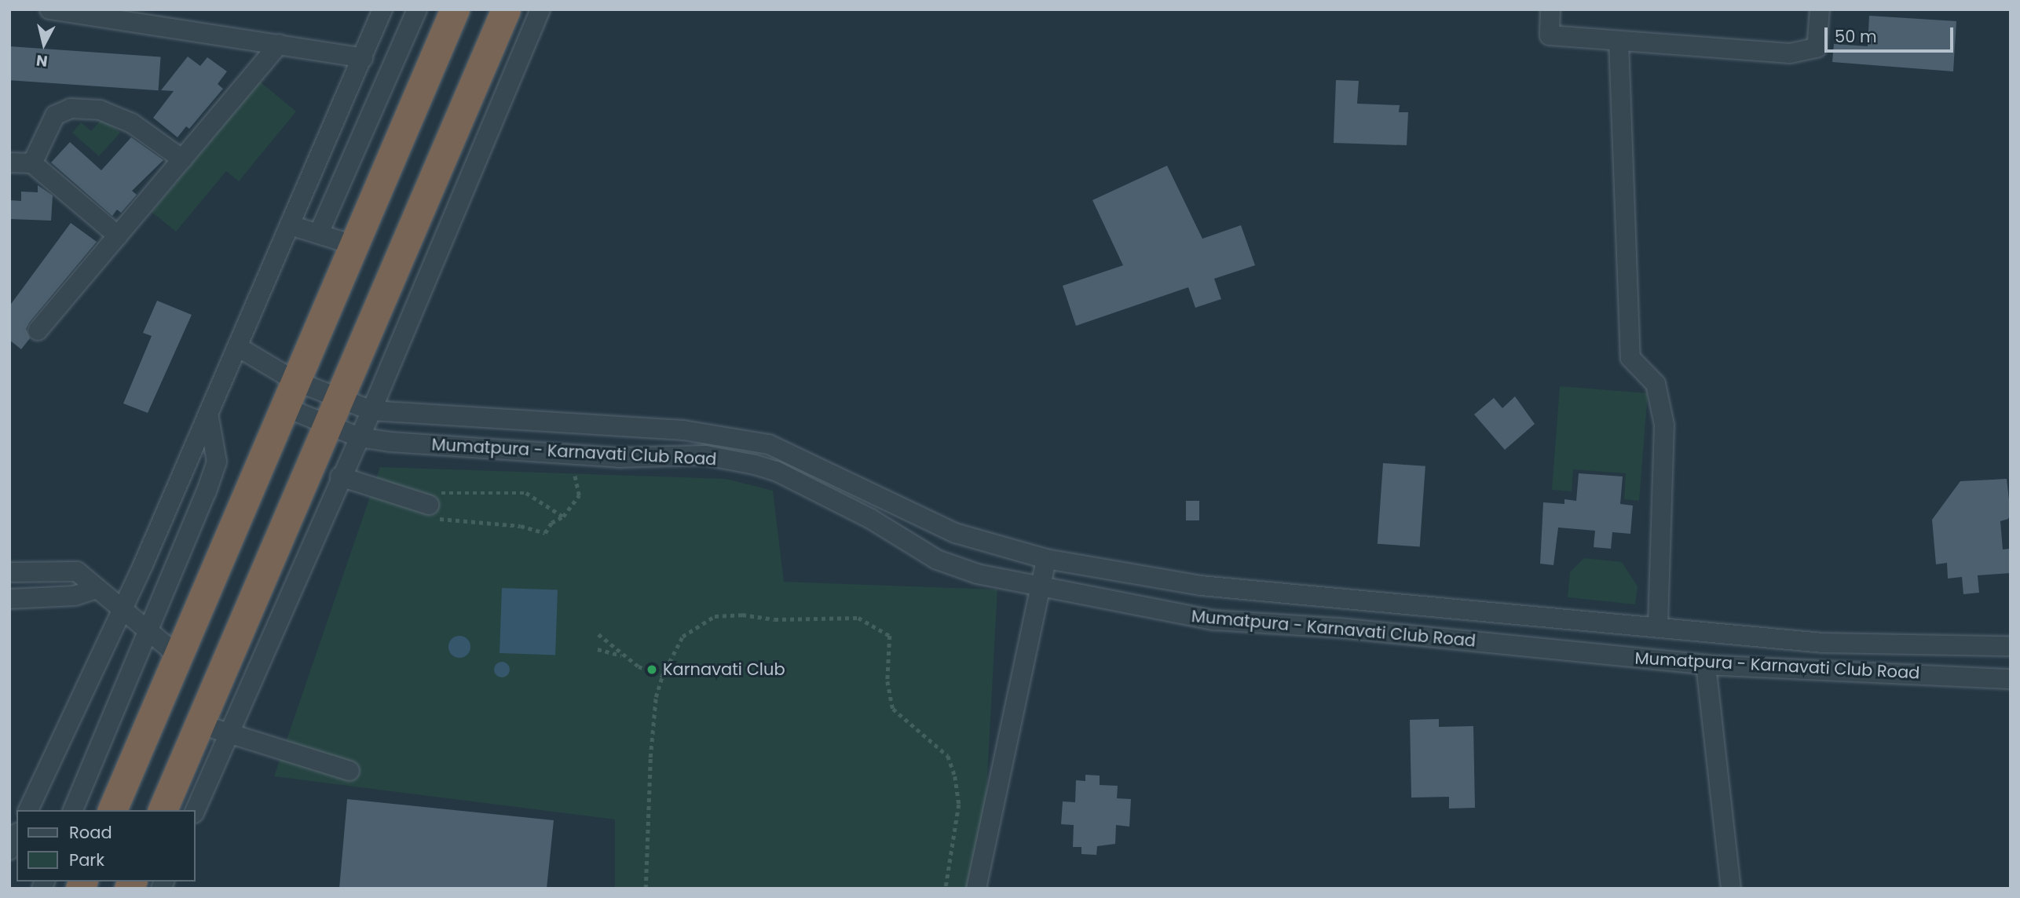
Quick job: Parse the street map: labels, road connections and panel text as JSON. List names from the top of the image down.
{
  "streets": {
    "street": ["Mumatpura - Karnavati Club Road"]
  },
  "places": ["Karnavati Club"],
  "legend": ["Road", "Park"],
  "scale_bar": "50 m",
  "north": "bottom"
}
